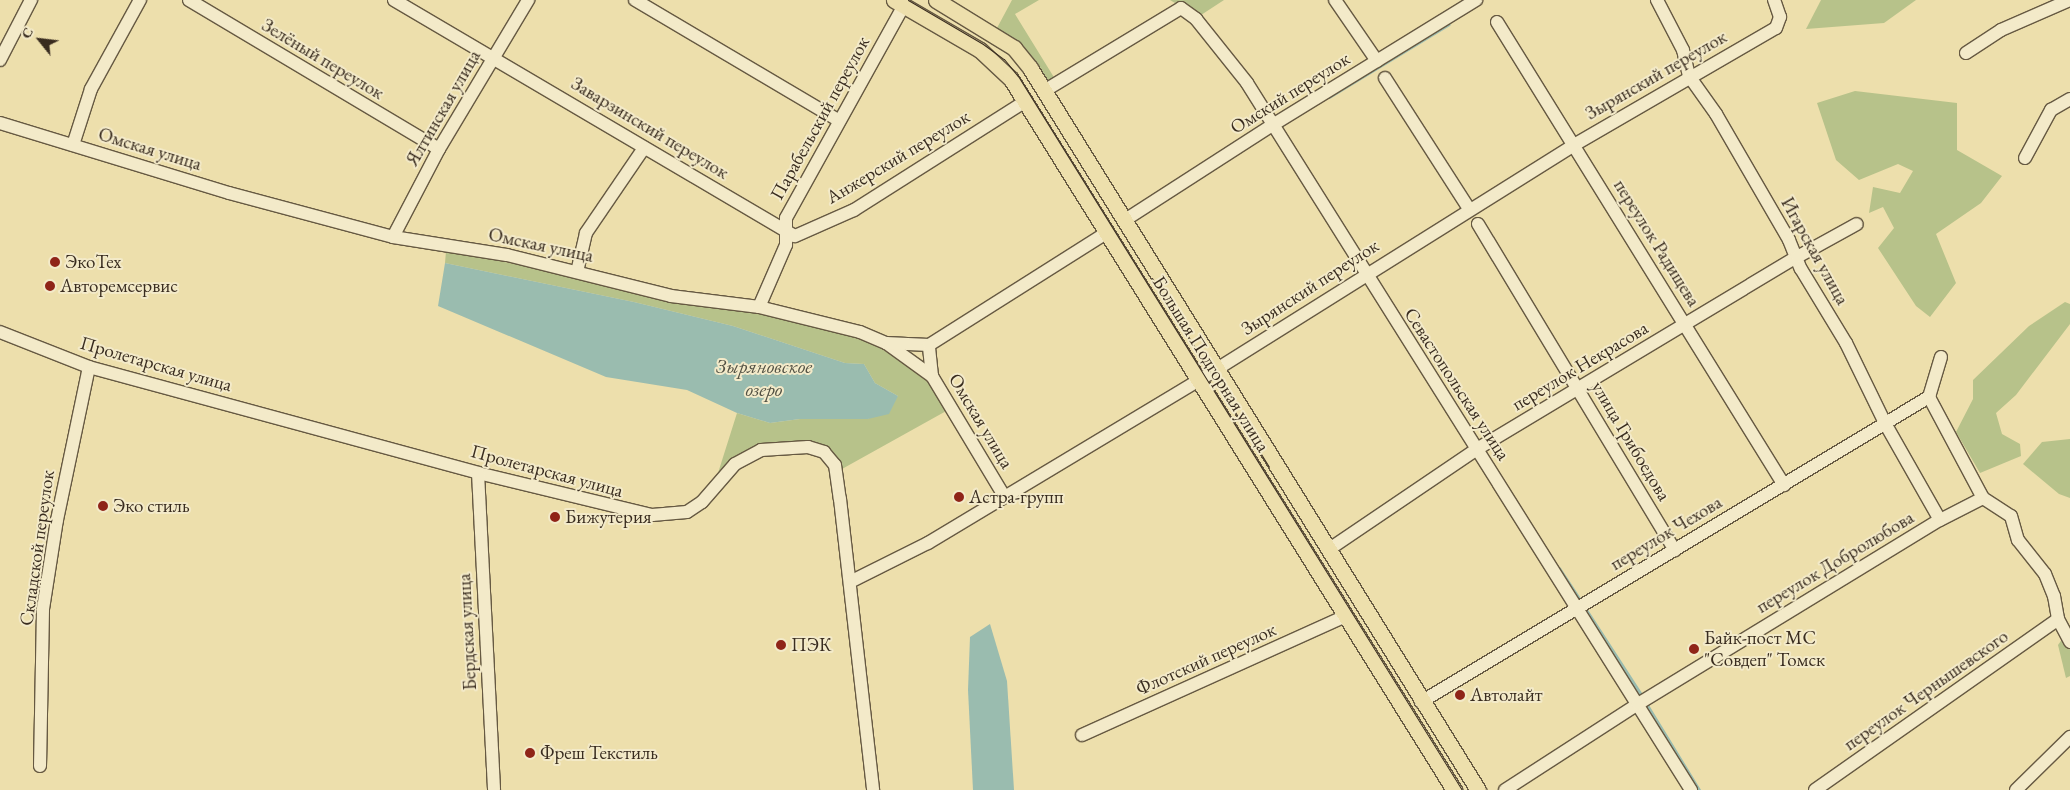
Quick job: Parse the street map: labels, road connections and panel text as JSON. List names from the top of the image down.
{
  "streets": {
    "main road": ["Большая Подгорная улица"],
    "street": [
      "Зелёный переулок",
      "Зырянский переулок",
      "Омский переулок",
      "Ялтинская улица",
      "Парабельский переулок",
      "Заварзинский переулок",
      "Омская улица",
      "Анжерский переулок",
      "переулок Радищева",
      "Игарская улица",
      "Пролетарская улица",
      "переулок Некрасова",
      "Севастопольская улица",
      "улица Грибоедова",
      "переулок Чехова",
      "Складской переулок",
      "переулок Добролюбова",
      "Бердская улица",
      "Флотский переулок",
      "переулок Чернышевского"
    ]
  },
  "crossings": [
    ["Зелёный переулок", "Ялтинская улица"],
    ["Зырянский переулок", "Омская улица"],
    ["Зырянский переулок", "переулок Радищева"],
    ["Зырянский переулок", "Игарская улица"],
    ["Зырянский переулок", "Пролетарская улица"],
    ["Зырянский переулок", "Большая Подгорная улица"],
    ["Зырянский переулок", "Севастопольская улица"],
    ["Омский переулок", "Большая Подгорная улица"],
    ["Омский переулок", "Севастопольская улица"],
    ["Ялтинская улица", "Заварзинский переулок"],
    ["Ялтинская улица", "Омская улица"],
    ["Парабельский переулок", "Заварзинский переулок"],
    ["Парабельский переулок", "Омская улица"],
    ["Парабельский переулок", "Анжерский переулок"],
    ["Парабельский переулок", "Большая Подгорная улица"],
    ["Заварзинский переулок", "Анжерский переулок"],
    ["Анжерский переулок", "Большая Подгорная улица"],
    ["переулок Радищева", "переулок Некрасова"],
    ["переулок Радищева", "переулок Чехова"],
    ["Игарская улица", "переулок Некрасова"],
    ["Игарская улица", "переулок Чехова"],
    ["Игарская улица", "переулок Добролюбова"],
    ["Пролетарская улица", "Складской переулок"],
    ["Пролетарская улица", "Бердская улица"],
    ["Большая Подгорная улица", "переулок Некрасова"],
    ["Большая Подгорная улица", "Севастопольская улица"],
    ["Большая Подгорная улица", "переулок Чехова"],
    ["Большая Подгорная улица", "Флотский переулок"],
    ["переулок Некрасова", "Севастопольская улица"],
    ["переулок Некрасова", "улица Грибоедова"],
    ["Севастопольская улица", "переулок Чехова"],
    ["Севастопольская улица", "переулок Добролюбова"],
    ["улица Грибоедова", "переулок Чехова"]
  ],
  "water": ["Зыряновское озеро"],
  "places": [
    "ЭкоТех",
    "Авторемсервис",
    "Астра-групп",
    "Эко стиль",
    "Бижутерия",
    "ПЭК",
    "Байк-пост MC \"Совдеп\" Томск",
    "Автолайт",
    "Фреш Текстиль"
  ],
  "north": "top left"
}
